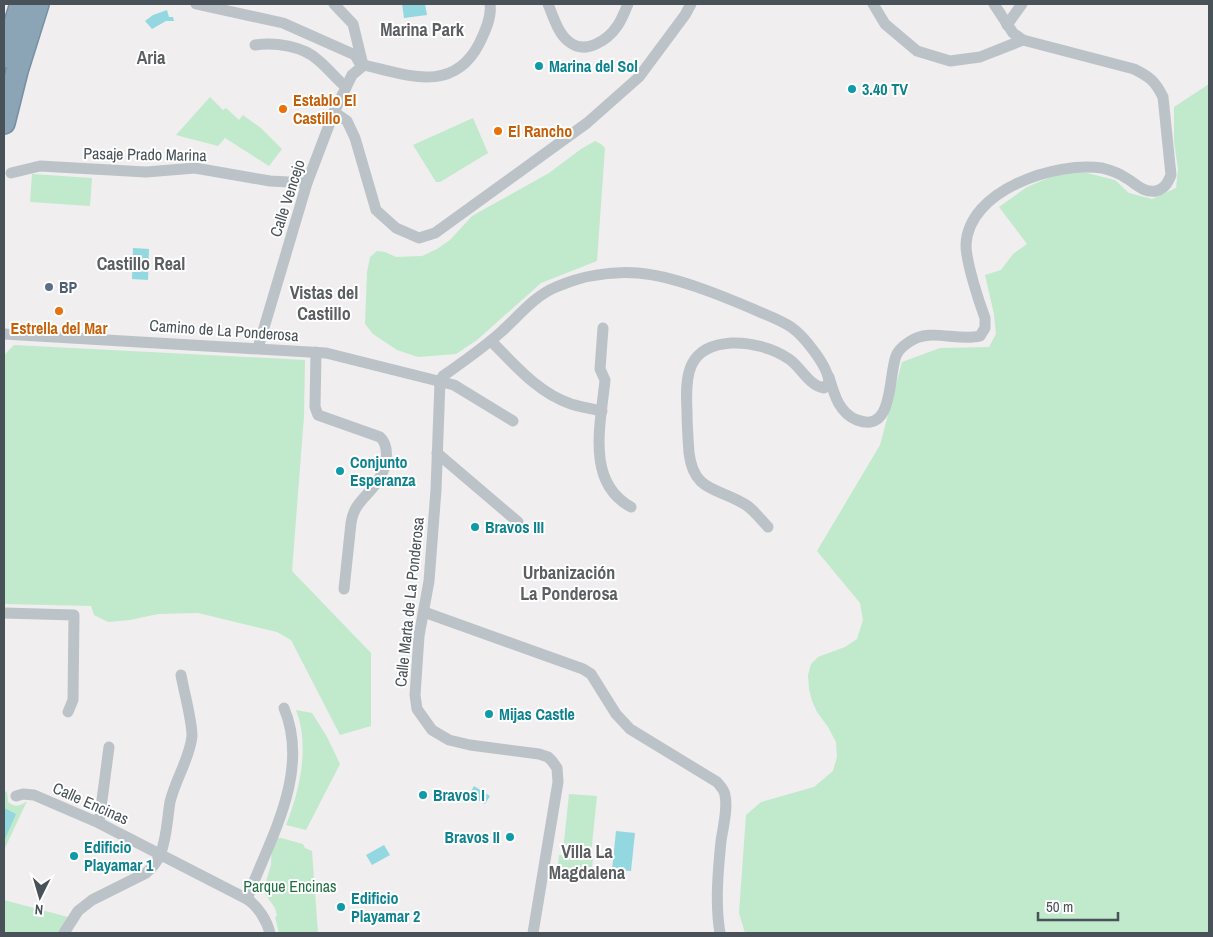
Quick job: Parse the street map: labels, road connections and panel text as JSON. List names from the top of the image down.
{
  "streets": {
    "street": [
      "Pasaje Prado Marina",
      "Calle Vencejo",
      "Camino de La Ponderosa",
      "Calle Marta de La Ponderosa",
      "Calle Encinas"
    ]
  },
  "crossings": [
    ["Pasaje Prado Marina", "Calle Vencejo"],
    ["Calle Vencejo", "Camino de La Ponderosa"],
    ["Camino de La Ponderosa", "Calle Marta de La Ponderosa"]
  ],
  "districts": [
    "Marina Park",
    "Aria",
    "Castillo Real",
    "Vistas del Castillo",
    "Urbanización La Ponderosa",
    "Villa La Magdalena"
  ],
  "parks": ["Parque Encinas"],
  "places": [
    "Marina del Sol",
    "3.40 TV",
    "Establo El Castillo",
    "El Rancho",
    "BP",
    "Estrella del Mar",
    "Conjunto Esperanza",
    "Bravos III",
    "Mijas Castle",
    "Bravos I",
    "Bravos II",
    "Edificio Playamar 1",
    "Edificio Playamar 2"
  ],
  "scale_bar": "50 m",
  "north": "bottom"
}
